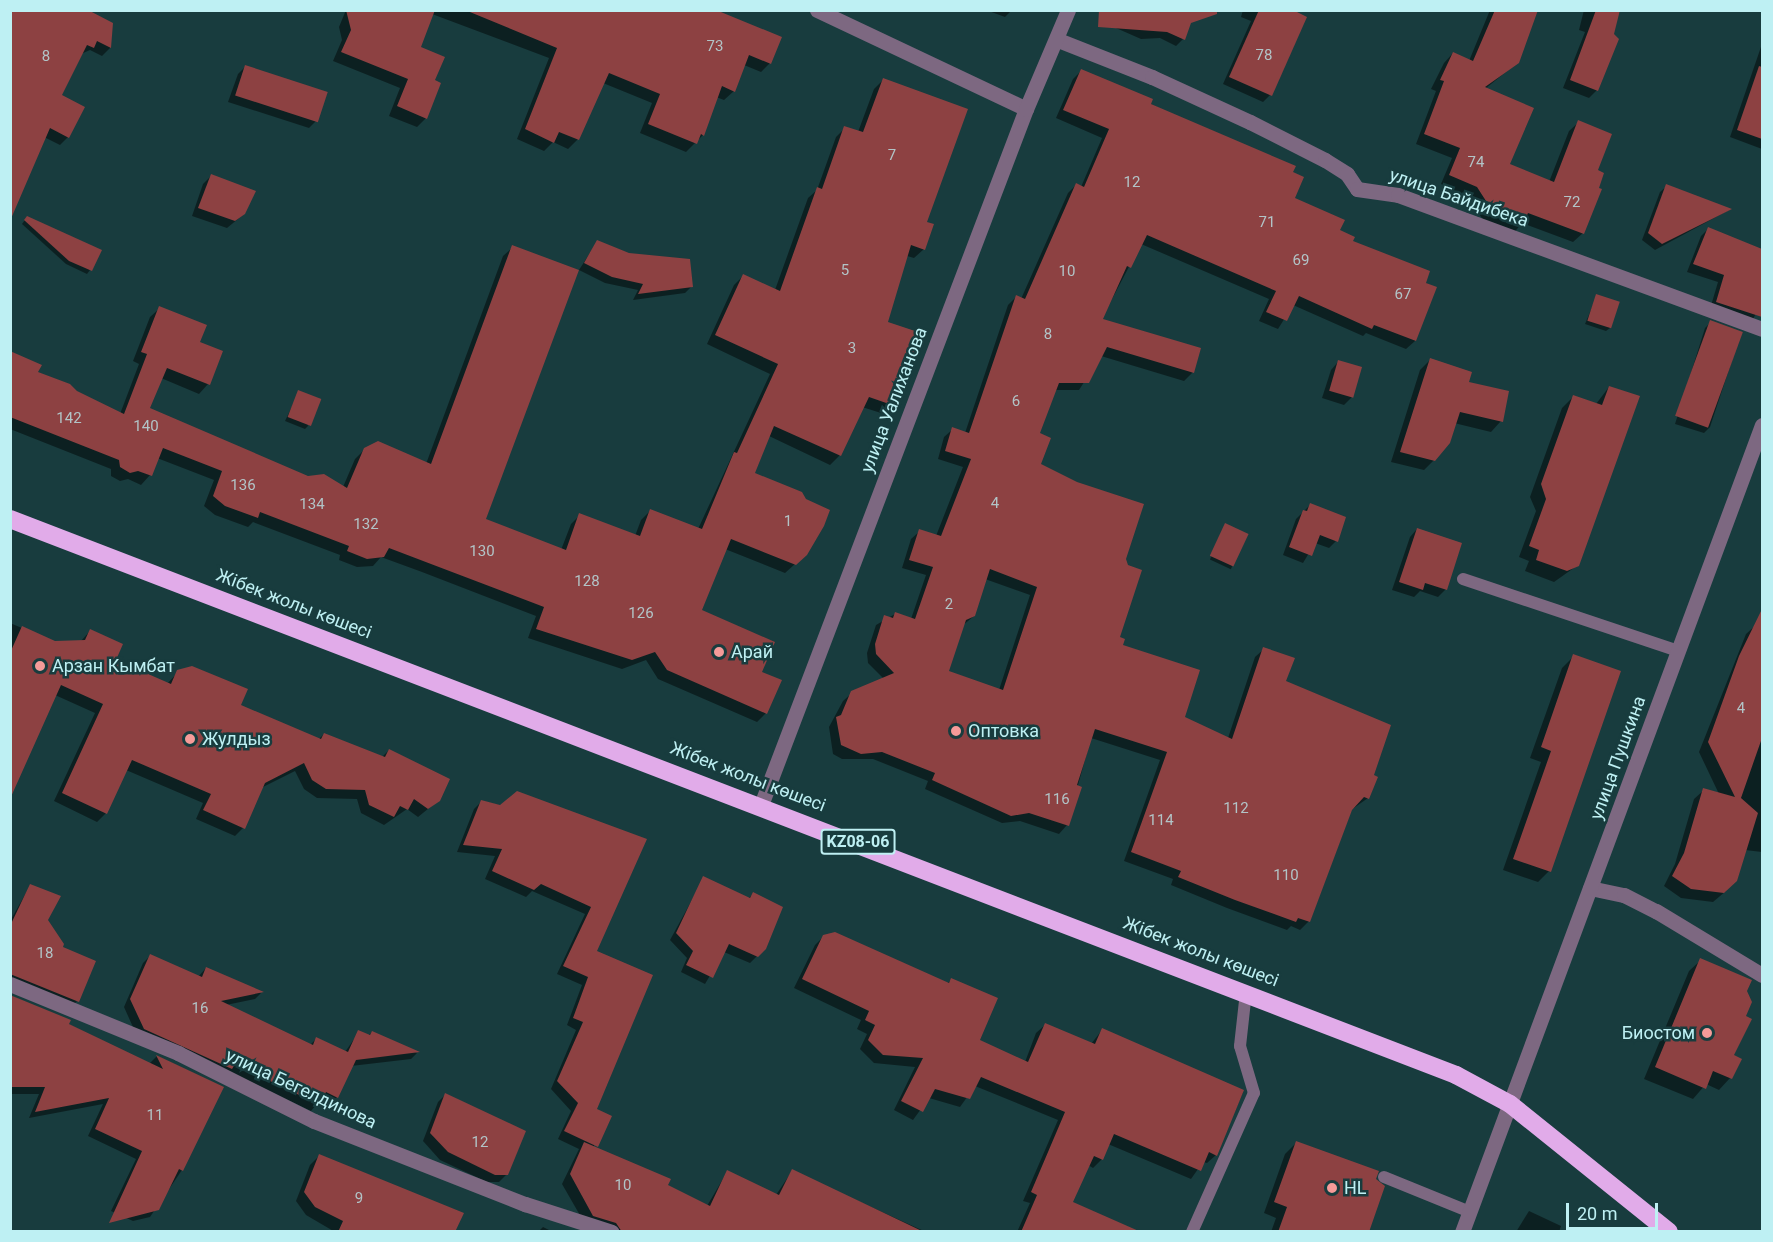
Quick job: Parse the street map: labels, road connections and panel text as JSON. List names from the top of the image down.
{
  "streets": {
    "highway": ["Жібек жолы көшесі", "KZ08-06"],
    "street": [
      "улица Байдибека",
      "улица Уалиханова",
      "улица Пушкина",
      "улица Бегелдинова"
    ]
  },
  "crossings": [
    ["улица Байдибека", "улица Уалиханова"],
    ["улица Уалиханова", "Жібек жолы көшесі"],
    ["Жібек жолы көшесі", "улица Пушкина"]
  ],
  "places": [
    "Арай",
    "Арзан Кымбат",
    "Оптовка",
    "Жулдыз",
    "Биостом",
    "HL"
  ],
  "house_numbers": [
    "73",
    "78",
    "8",
    "7",
    "74",
    "12",
    "72",
    "71",
    "69",
    "5",
    "10",
    "67",
    "8",
    "3",
    "6",
    "142",
    "140",
    "136",
    "4",
    "134",
    "1",
    "132",
    "130",
    "128",
    "2",
    "126",
    "4",
    "116",
    "112",
    "114",
    "110",
    "18",
    "16",
    "11",
    "12",
    "10",
    "9"
  ],
  "scale_bar": "20 m"
}
